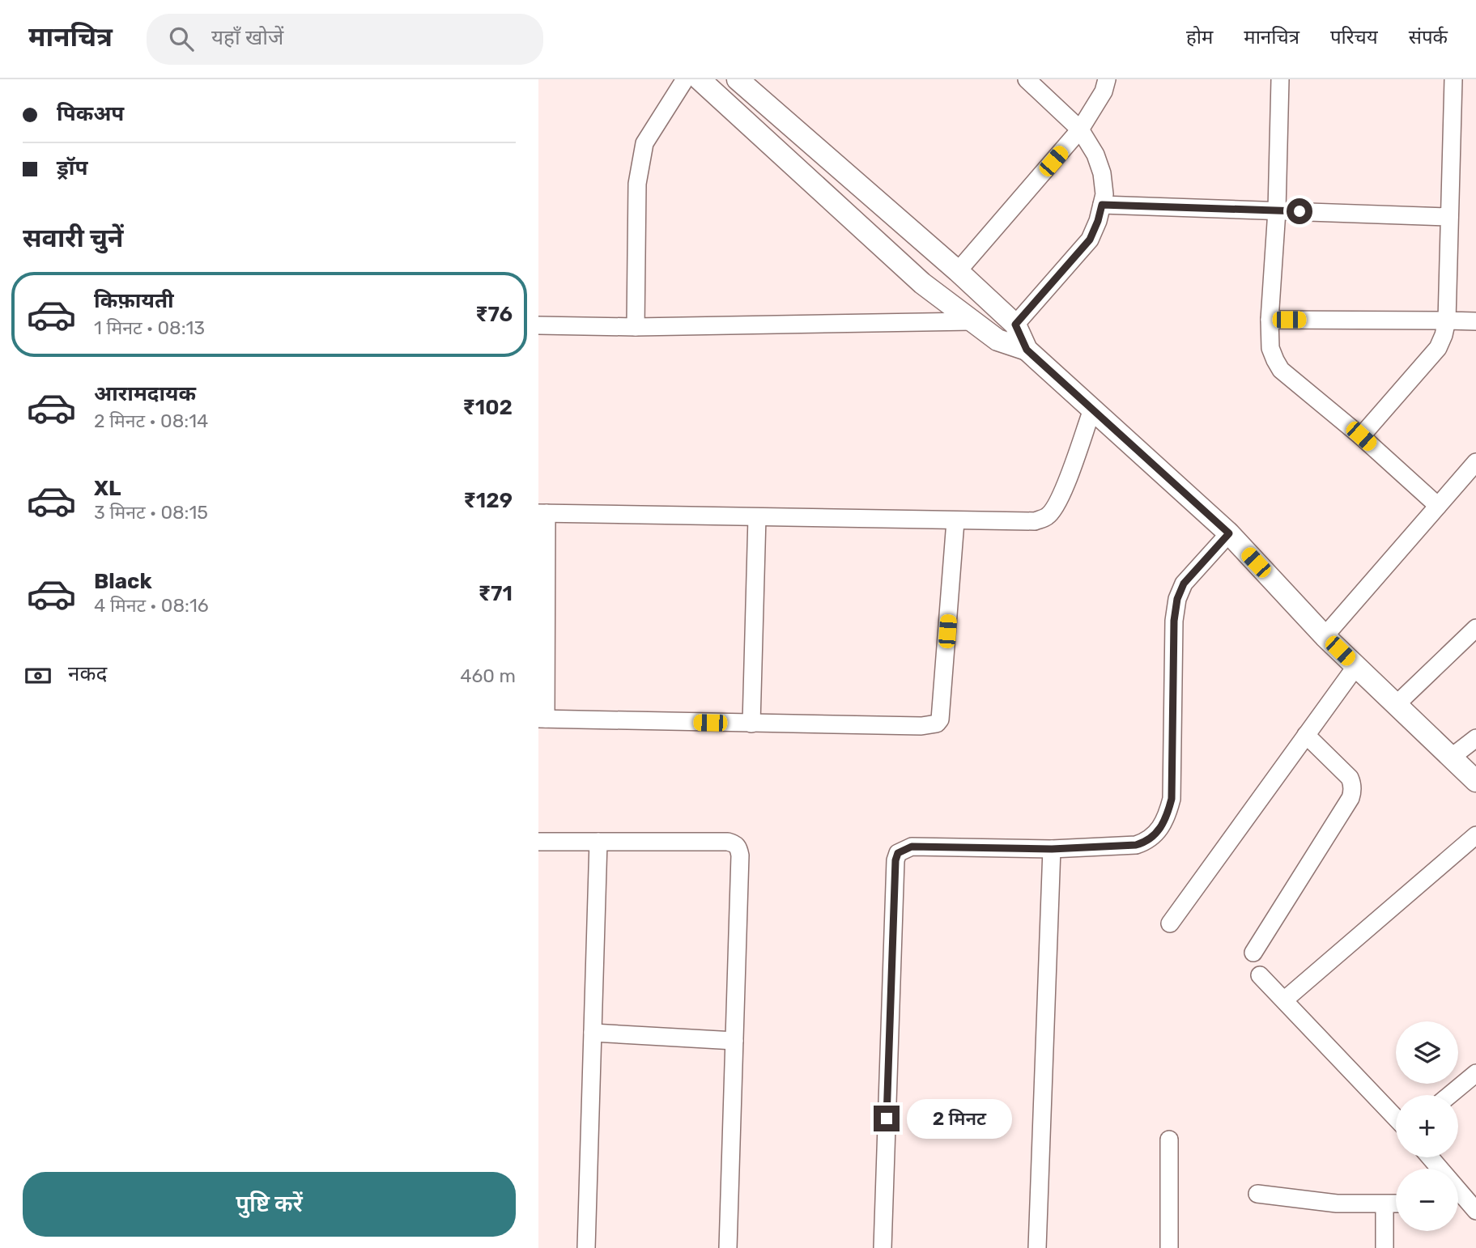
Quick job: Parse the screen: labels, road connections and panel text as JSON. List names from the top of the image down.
{
  "page": {
    "header": "मानचित्र",
    "search": "यहाँ खोजें",
    "nav": [
      "होम",
      "मानचित्र",
      "परिचय",
      "संपर्क"
    ],
    "banner": ["पिकअप", "ड्रॉप"],
    "heading": "सवारी चुनें",
    "list": [
      {
        "name": "किफ़ायती",
        "note": "1 मिनट · 08:13",
        "value": "₹76"
      },
      {
        "name": "आरामदायक",
        "note": "2 मिनट · 08:14",
        "value": "₹102"
      },
      {
        "name": "XL",
        "note": "3 मिनट · 08:15",
        "value": "₹129"
      },
      {
        "name": "Black",
        "note": "4 मिनट · 08:16",
        "value": "₹71"
      }
    ],
    "pay": ["नकद", "460 m"],
    "map_buttons": ["+", "−"],
    "bubble": "2 मिनट",
    "buttons": "पुष्टि करें"
  }
}
